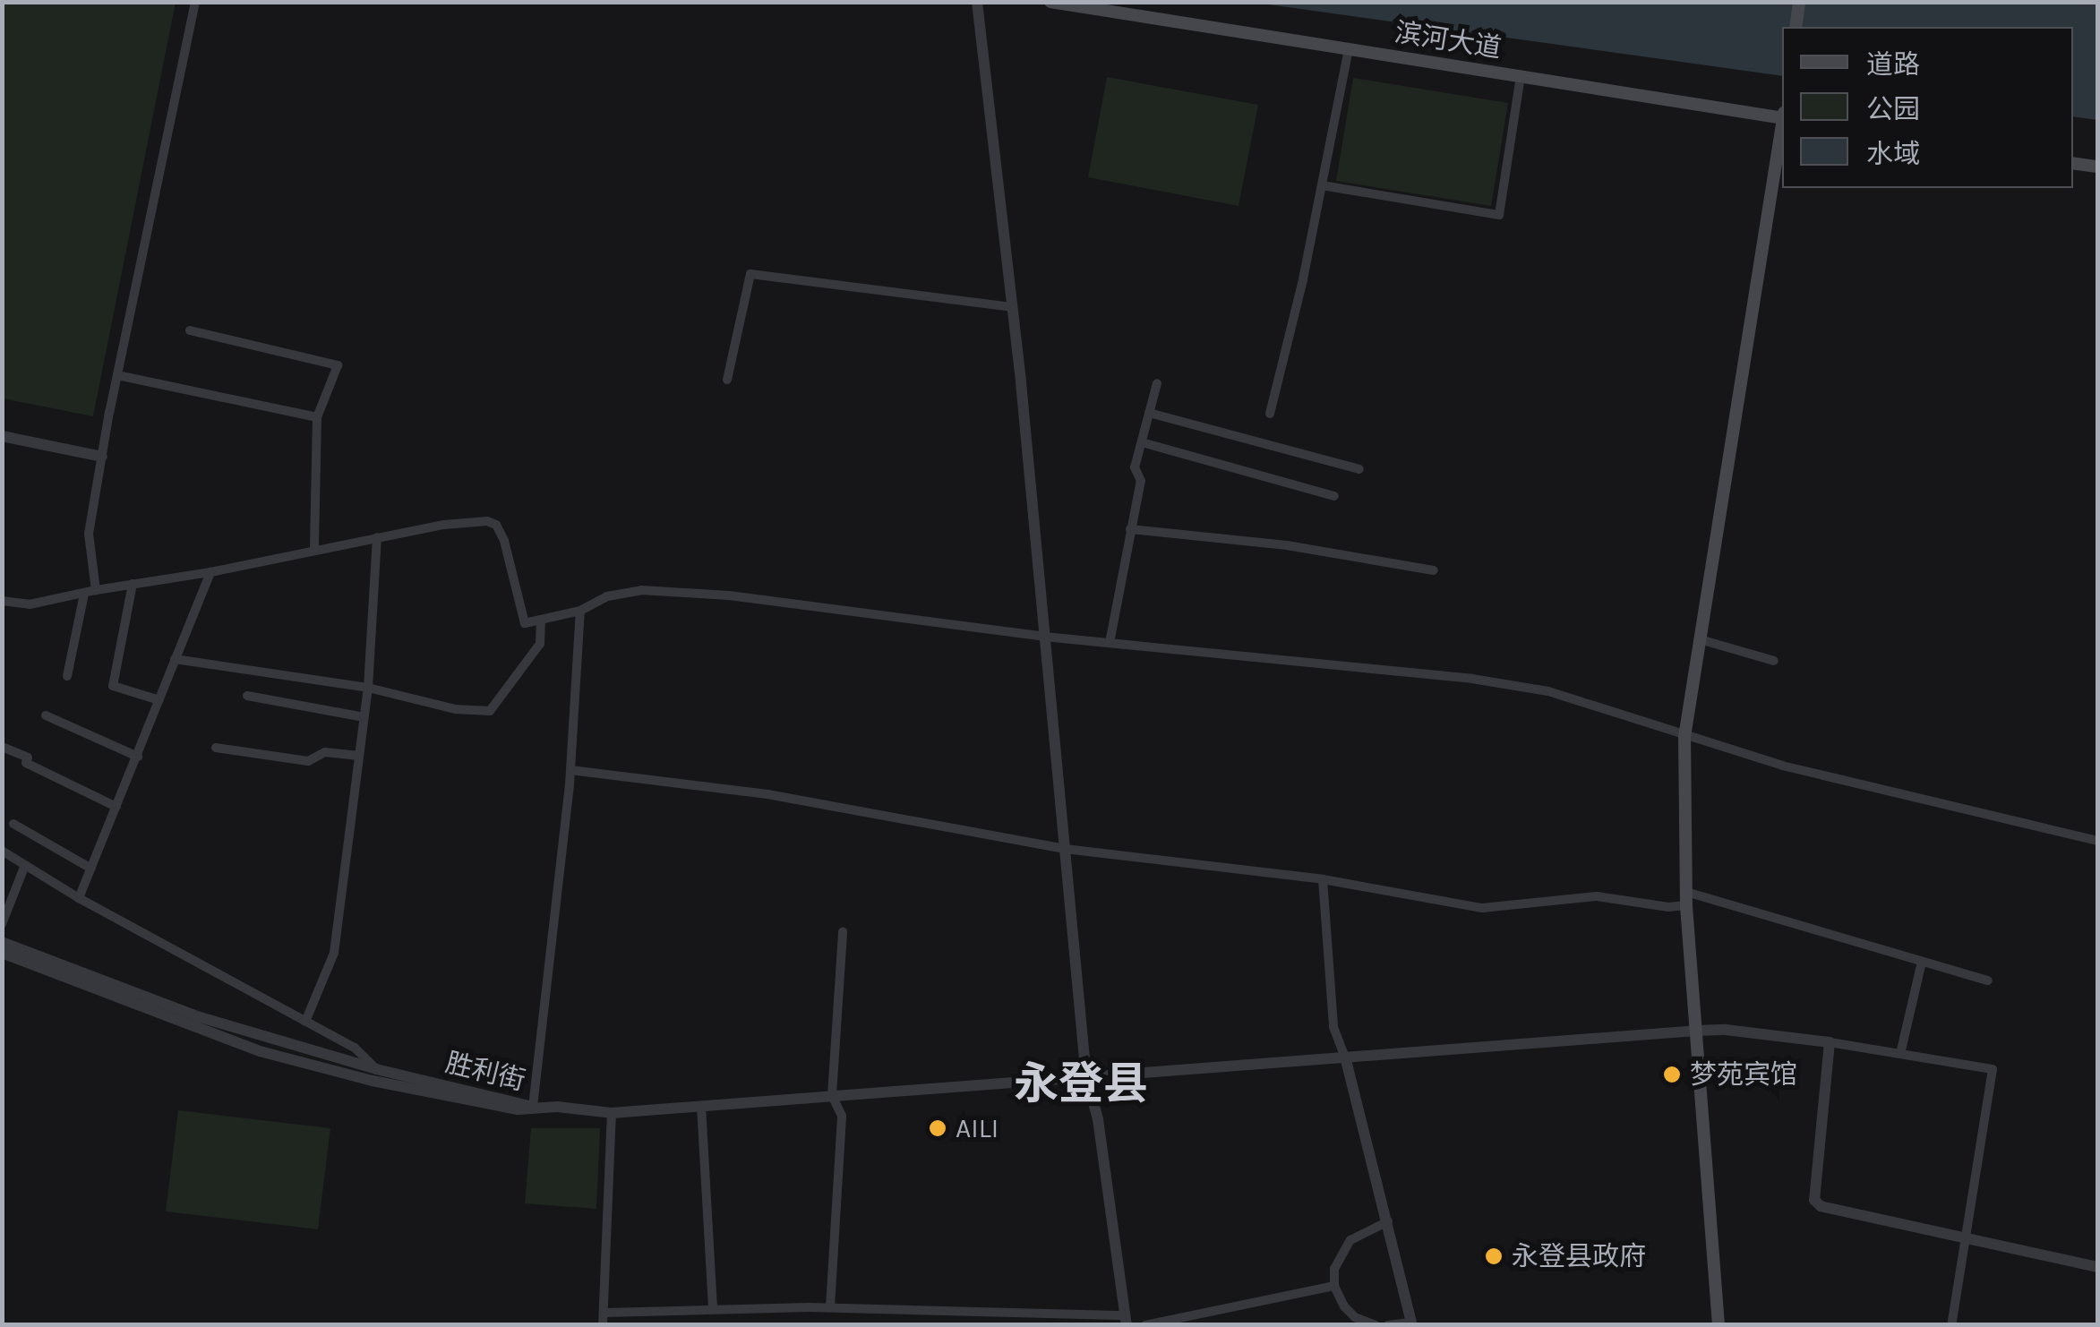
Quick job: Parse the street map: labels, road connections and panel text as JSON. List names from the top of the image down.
{
  "streets": {
    "main road": ["滨河大道"],
    "street": ["胜利街"]
  },
  "districts": ["永登县"],
  "places": ["梦苑宾馆", "AILI", "永登县政府"],
  "legend": ["道路", "公园", "水域"]
}
